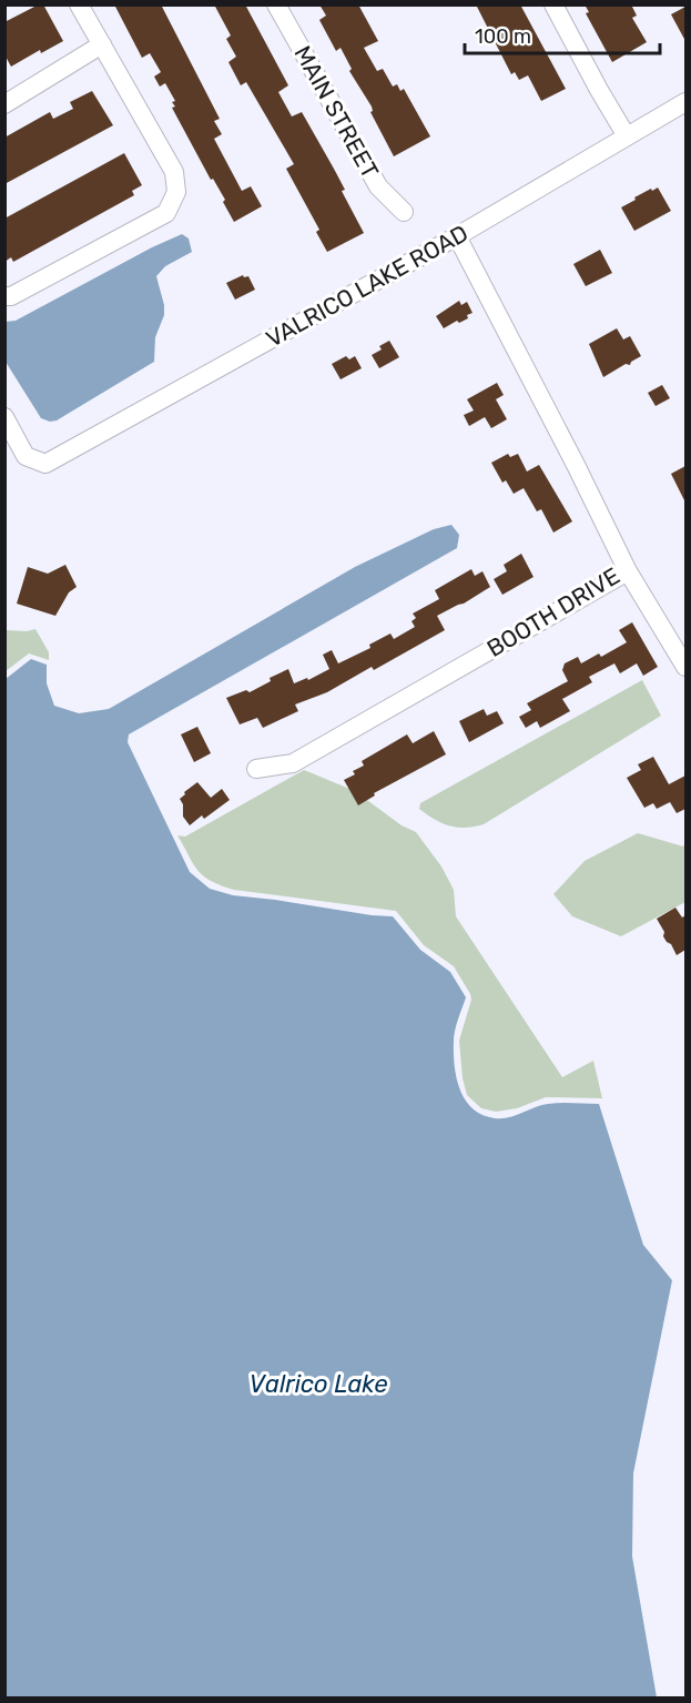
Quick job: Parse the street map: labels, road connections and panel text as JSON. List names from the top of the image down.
{
  "streets": {
    "street": ["MAIN STREET", "VALRICO LAKE ROAD", "BOOTH DRIVE"]
  },
  "crossings": [
    ["VALRICO LAKE ROAD", "BOOTH DRIVE"]
  ],
  "water": ["Valrico Lake"],
  "scale_bar": "100 m"
}
